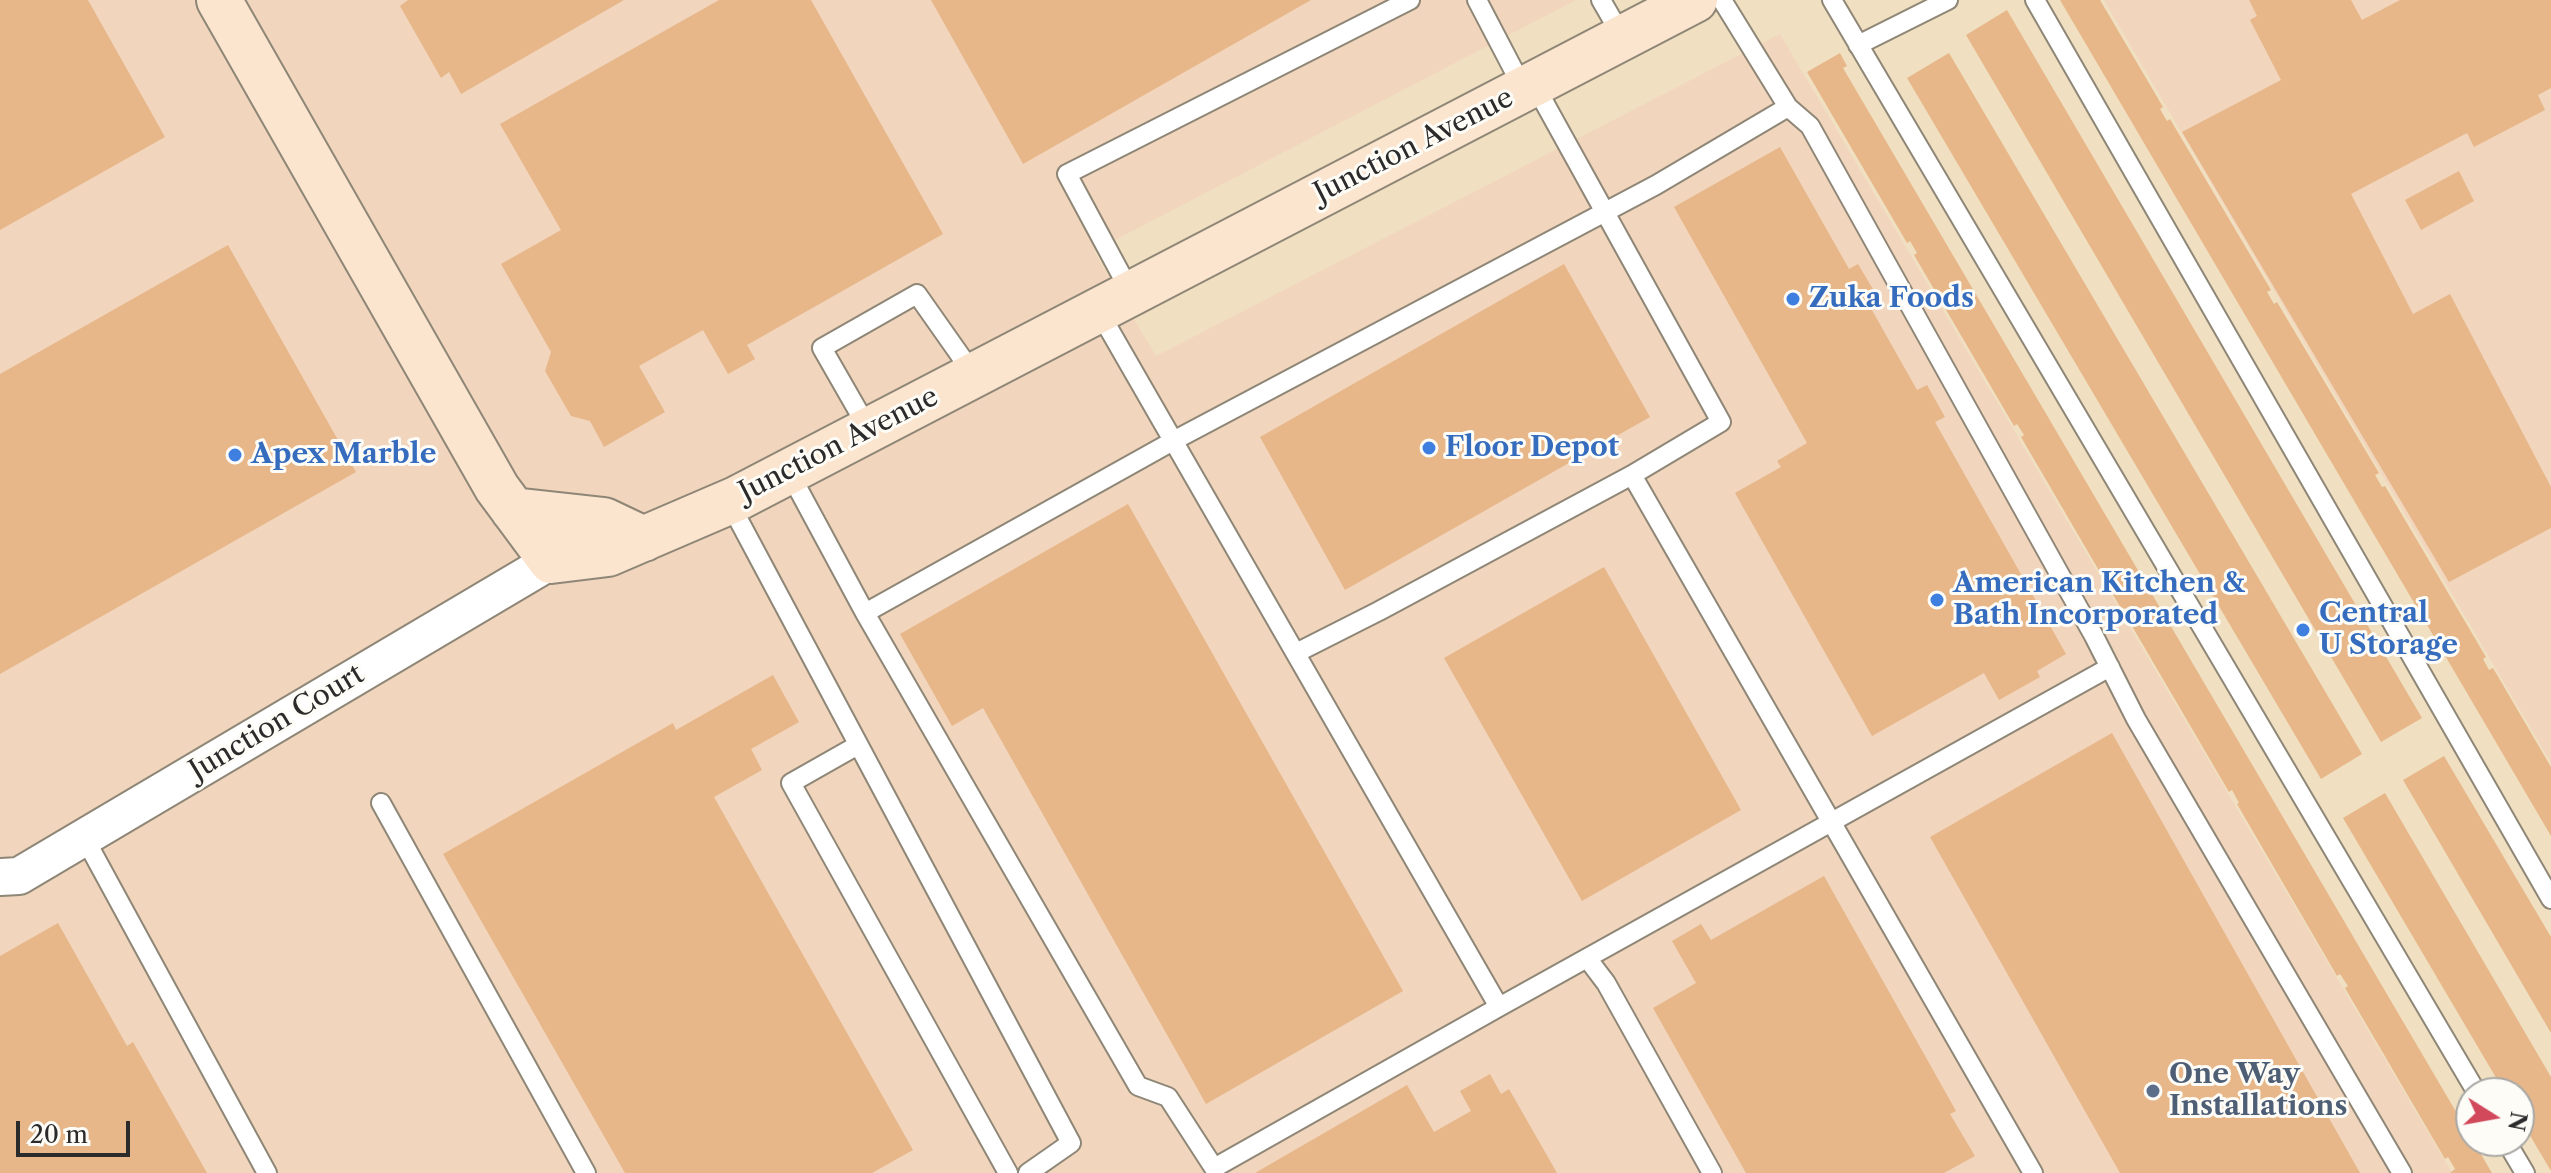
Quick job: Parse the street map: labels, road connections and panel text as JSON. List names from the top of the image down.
{
  "streets": {
    "street": ["Junction Avenue", "Junction Court"]
  },
  "crossings": [
    ["Junction Avenue", "Junction Court"]
  ],
  "places": [
    "Zuka Foods",
    "Floor Depot",
    "Apex Marble",
    "American Kitchen & Bath Incorporated",
    "Central U Storage",
    "One Way Installations"
  ],
  "scale_bar": "20 m",
  "north": "right"
}
